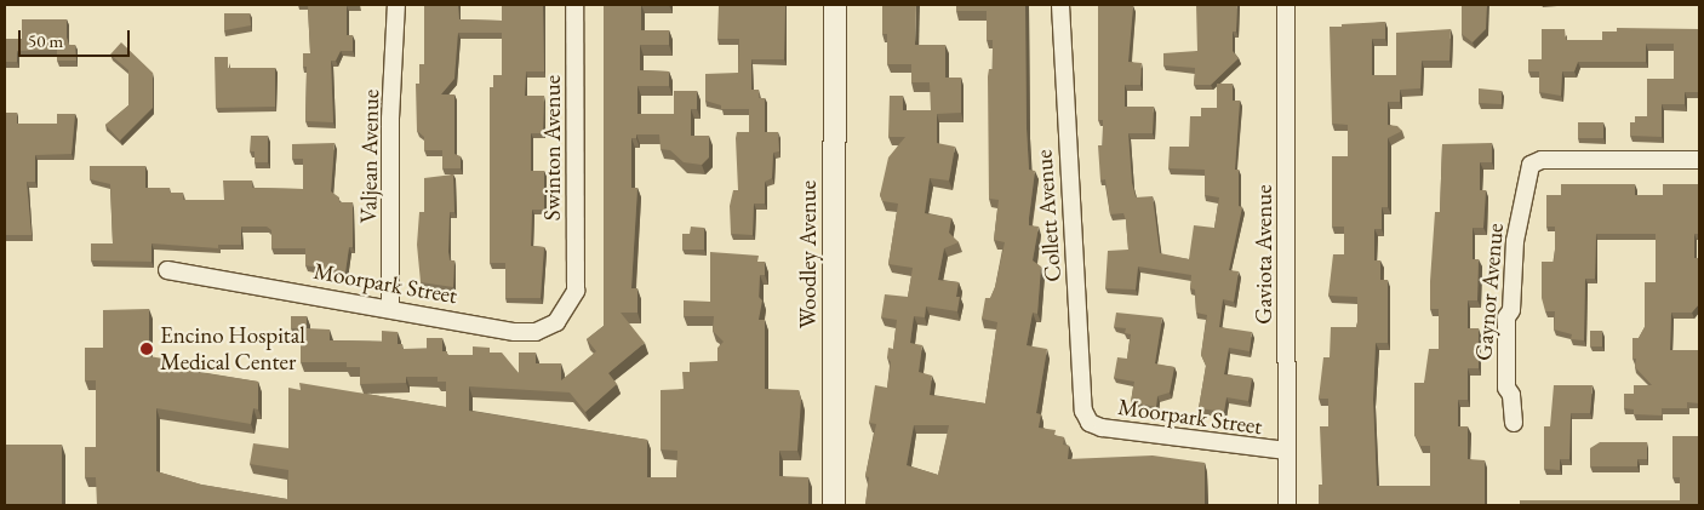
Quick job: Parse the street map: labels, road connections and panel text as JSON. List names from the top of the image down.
{
  "streets": {
    "street": [
      "Swinton Avenue",
      "Valjean Avenue",
      "Collett Avenue",
      "Woodley Avenue",
      "Gaviota Avenue",
      "Moorpark Street",
      "Gaynor Avenue"
    ]
  },
  "crossings": [
    ["Swinton Avenue", "Moorpark Street"],
    ["Valjean Avenue", "Moorpark Street"],
    ["Collett Avenue", "Moorpark Street"],
    ["Gaviota Avenue", "Moorpark Street"]
  ],
  "places": ["Encino Hospital Medical Center"],
  "scale_bar": "50 m"
}
